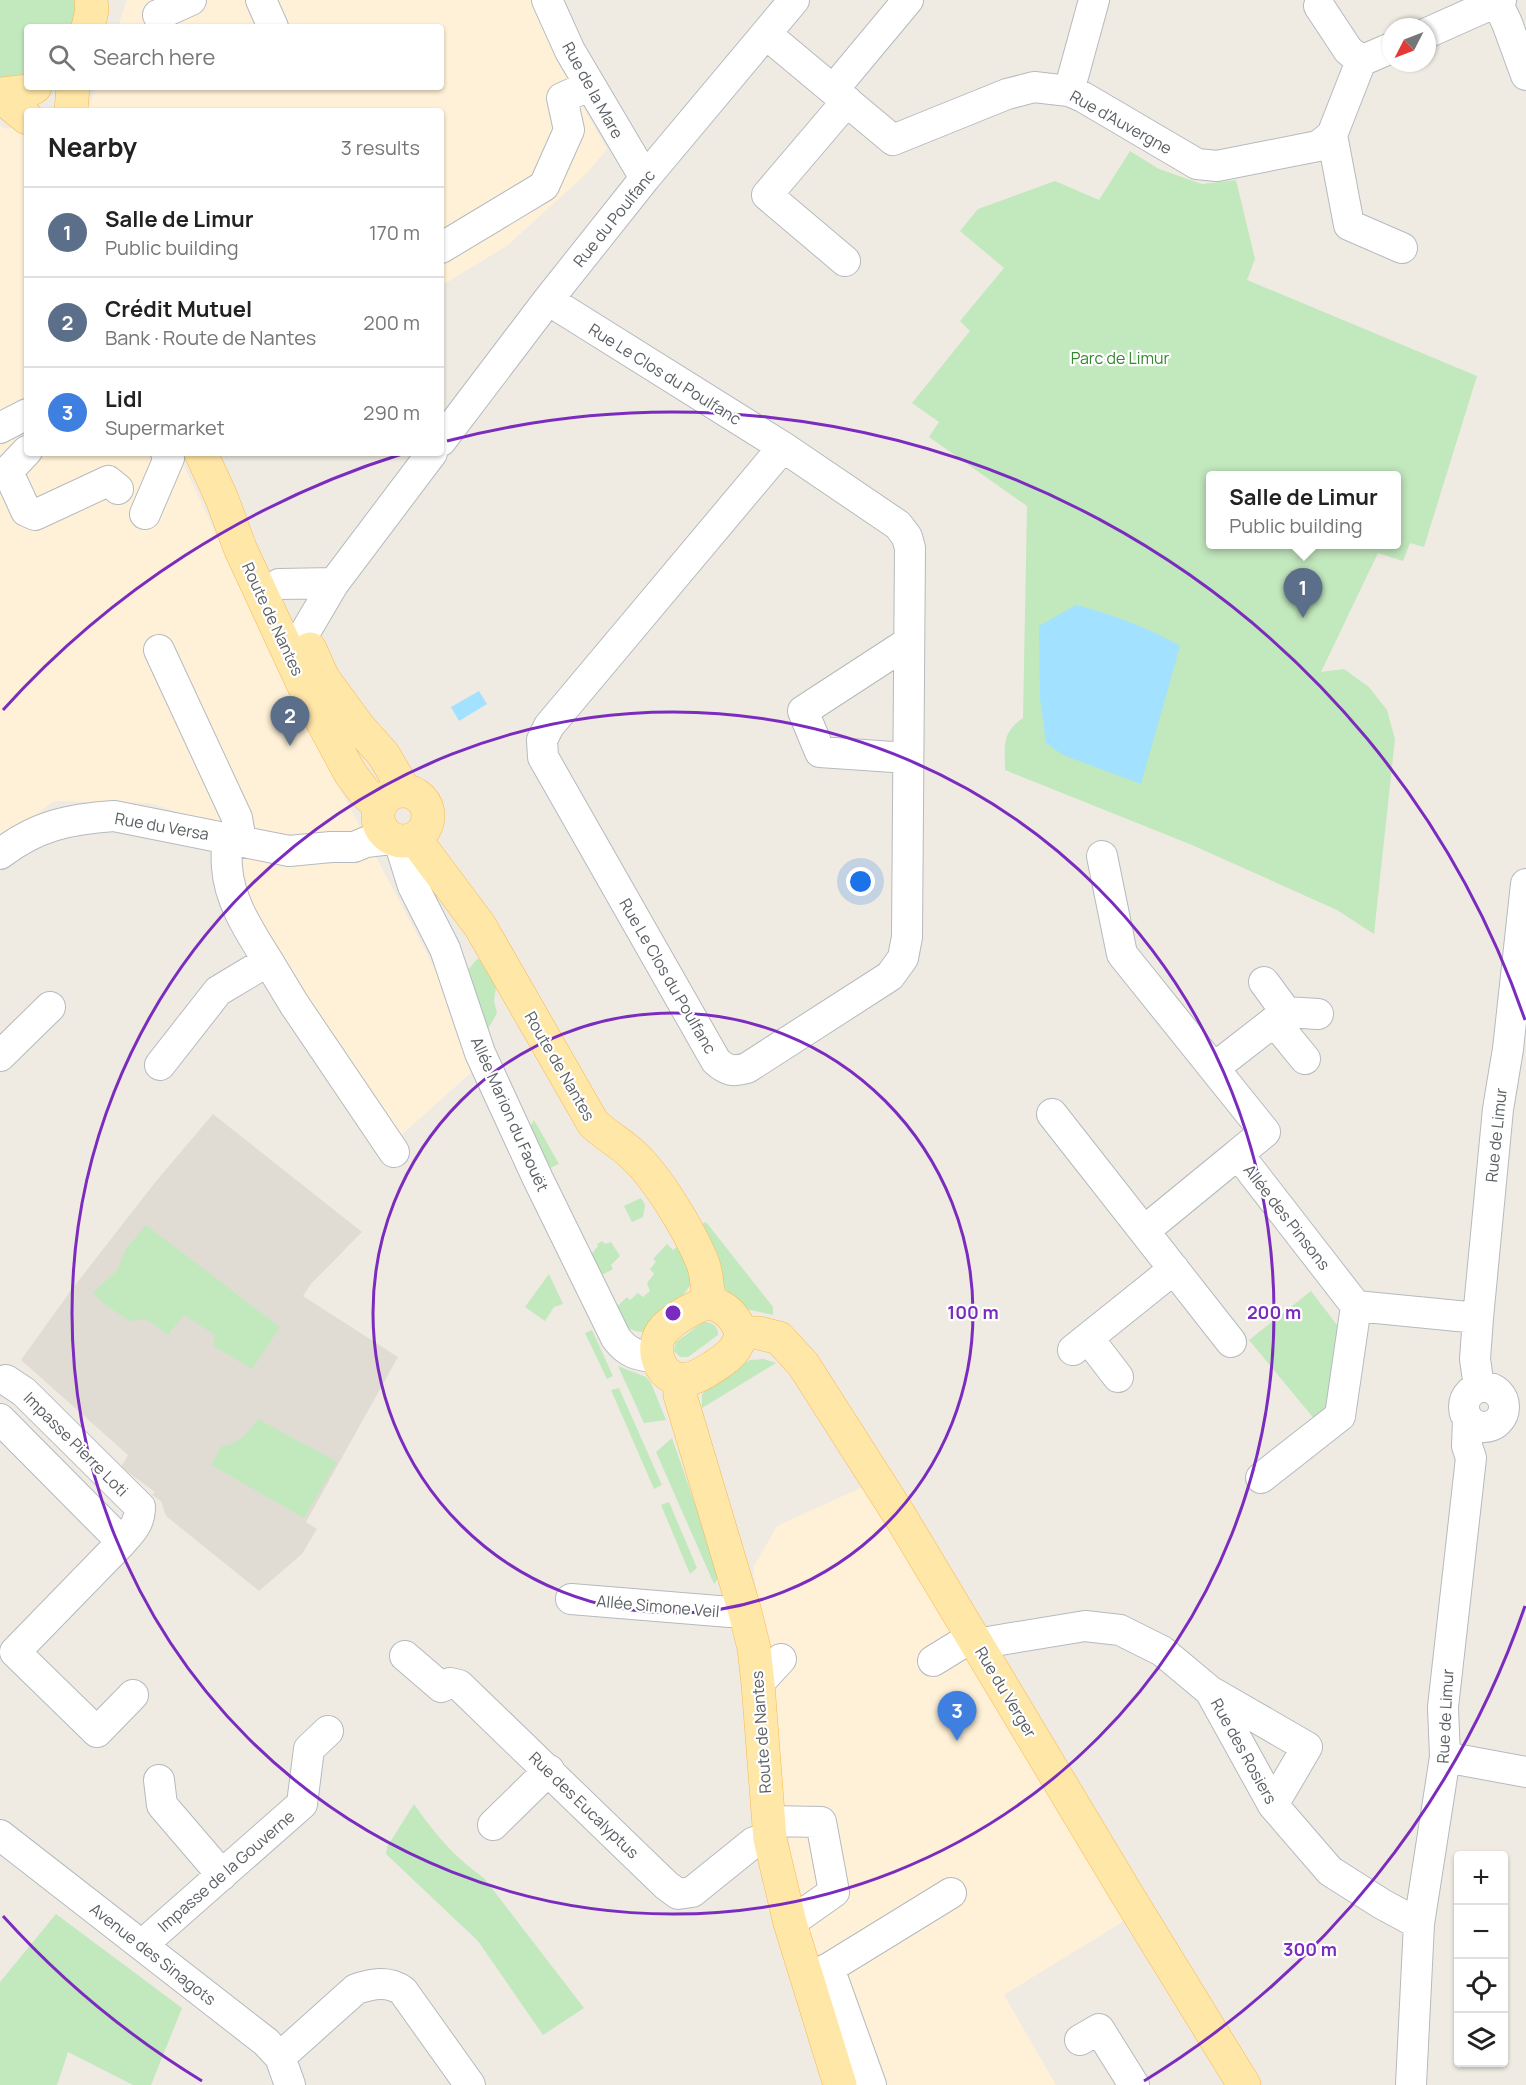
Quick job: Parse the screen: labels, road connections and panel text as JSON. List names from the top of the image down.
{
  "streets": {
    "main road": ["Route de Nantes", "Rue du Verger"],
    "street": [
      "Rue de la Mare",
      "Rue d'Auvergne",
      "Rue du Poulfanc",
      "Rue Le Clos du Poulfanc",
      "Rue du Versa",
      "Allée Marion du Faouët",
      "Rue de Limur",
      "Allée des Pinsons",
      "Impasse Pierre Loti",
      "Allée Simone Veil",
      "Rue des Rosiers",
      "Rue des Eucalyptus",
      "Impasse de la Gouverne",
      "Avenue des Sinagots"
    ]
  },
  "crossings": [
    ["Rue de la Mare", "Rue du Poulfanc"],
    ["Rue d'Auvergne", "Rue du Poulfanc"],
    ["Rue du Poulfanc", "Rue Le Clos du Poulfanc"],
    ["Route de Nantes", "Rue du Versa"],
    ["Route de Nantes", "Allée Marion du Faouët"],
    ["Route de Nantes", "Allée Simone Veil"],
    ["Route de Nantes", "Rue du Verger"],
    ["Route de Nantes", "Rue des Eucalyptus"],
    ["Rue du Versa", "Allée Marion du Faouët"],
    ["Allée Marion du Faouët", "Rue du Verger"],
    ["Rue de Limur", "Rue des Rosiers"],
    ["Rue du Verger", "Rue des Rosiers"],
    ["Impasse de la Gouverne", "Avenue des Sinagots"]
  ],
  "parks": ["Parc de Limur"],
  "north": "bottom left",
  "page": {
    "search": "Search here",
    "heading": ["Nearby", "3 results"],
    "list": [
      {
        "mark": "1",
        "name": "Salle de Limur",
        "note": "Public building",
        "value": "170 m"
      },
      {
        "mark": "2",
        "name": "Crédit Mutuel",
        "note": "Bank · Route de Nantes",
        "value": "200 m"
      },
      {
        "mark": "3",
        "name": "Lidl",
        "note": "Supermarket",
        "value": "290 m"
      }
    ],
    "popup": ["Salle de Limur", "Public building"],
    "pins": ["1", "2", "3"],
    "map_buttons": ["+", "−"]
  },
  "rings": ["100 m", "200 m", "300 m"]
}
